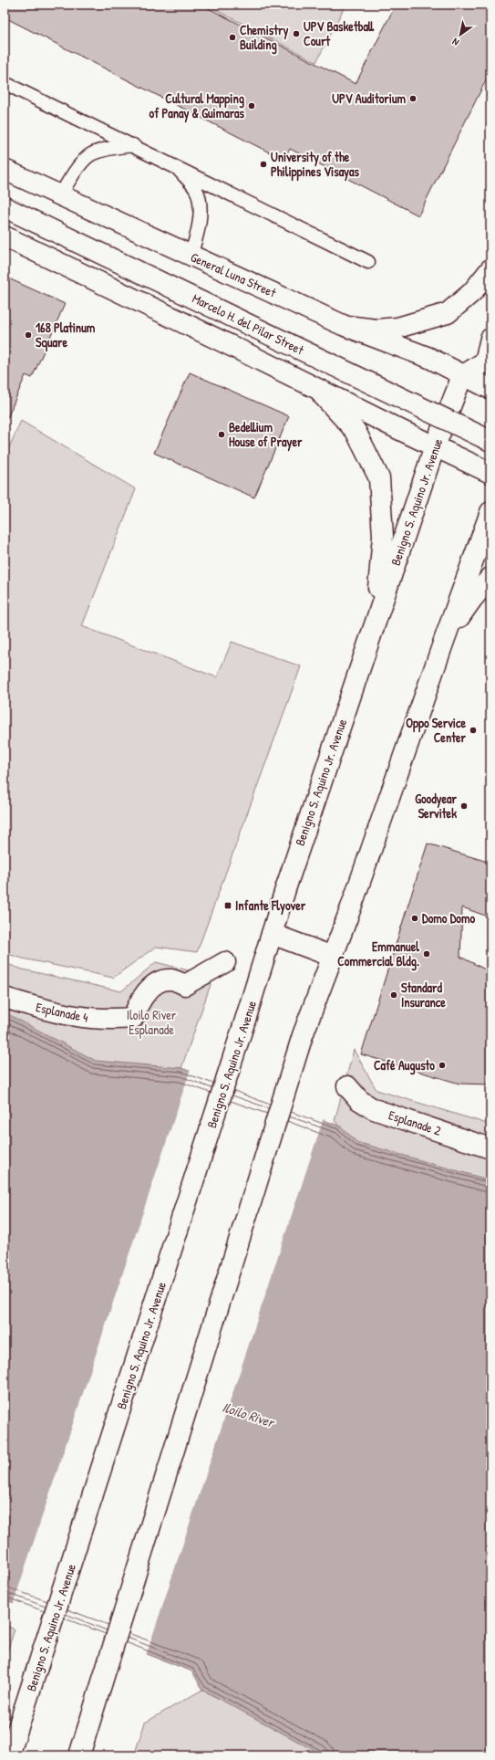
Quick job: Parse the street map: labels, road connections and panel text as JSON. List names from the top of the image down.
{
  "streets": {
    "main road": [
      "General Luna Street",
      "Marcelo H. del Pilar Street",
      "Benigno S. Aquino Jr. Avenue",
      "Esplanade 4",
      "Esplanade 2"
    ]
  },
  "crossings": [
    ["General Luna Street", "Benigno S. Aquino Jr. Avenue"]
  ],
  "water": ["Iloilo River"],
  "parks": ["Iloilo River Esplanade"],
  "places": {
    "other": [
      "UPV Basketball Court",
      "Chemistry Building",
      "UPV Auditorium",
      "Cultural Mapping of Panay & Guimaras",
      "University of the Philippines Visayas",
      "168 Platinum Square",
      "Bedellium House of Prayer",
      "Oppo Service Center",
      "Goodyear Servitek",
      "Domo Domo",
      "Emmanuel Commercial Bldg.",
      "Standard Insurance",
      "Café Augusto"
    ],
    "transit": ["Infante Flyover"]
  },
  "north": "bottom left"
}
